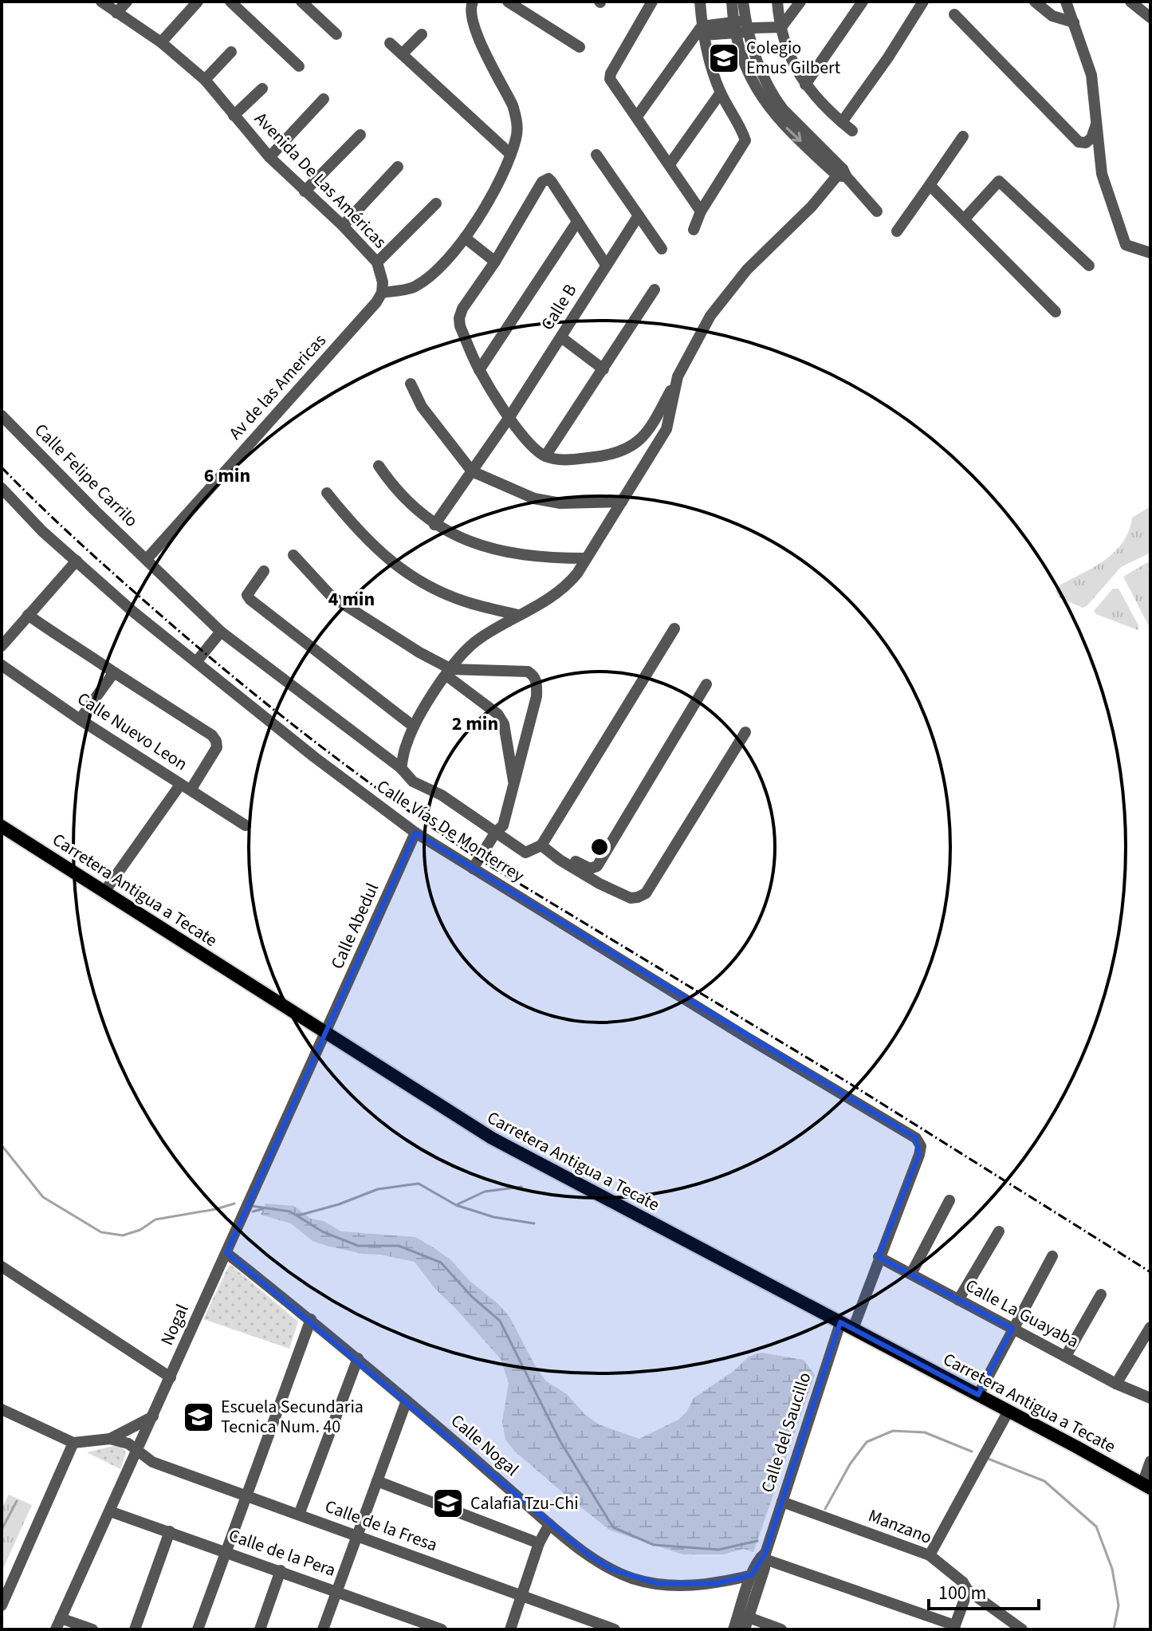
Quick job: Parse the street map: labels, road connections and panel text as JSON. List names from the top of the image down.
{
  "streets": {
    "main road": ["Carretera Antigua a Tecate"],
    "street": [
      "Avenida De Las Américas",
      "Calle B",
      "Av de las Americas",
      "Calle Felipe Carrilo",
      "Calle Nuevo Leon",
      "Calle Vías De Monterrey",
      "Calle Abedul",
      "Calle La Guayaba",
      "Nogal",
      "Calle del Saucillo",
      "Calle Nogal",
      "Calle de la Fresa",
      "Manzano",
      "Calle de la Pera"
    ]
  },
  "crossings": [
    ["Avenida De Las Américas", "Av de las Americas"],
    ["Av de las Americas", "Calle Felipe Carrilo"],
    ["Calle Vías De Monterrey", "Calle Abedul"],
    ["Calle Vías De Monterrey", "Calle del Saucillo"],
    ["Carretera Antigua a Tecate", "Calle Abedul"],
    ["Carretera Antigua a Tecate", "Nogal"],
    ["Carretera Antigua a Tecate", "Calle del Saucillo"],
    ["Calle Abedul", "Nogal"],
    ["Calle La Guayaba", "Calle del Saucillo"],
    ["Nogal", "Calle Nogal"],
    ["Nogal", "Calle de la Fresa"],
    ["Nogal", "Calle de la Pera"],
    ["Calle del Saucillo", "Calle Nogal"],
    ["Calle del Saucillo", "Manzano"]
  ],
  "places": {
    "school or university": ["Colegio Emus Gilbert", "Escuela Secundaria Tecnica Num. 40", "Calafia Tzu-Chi"]
  },
  "scale_bar": "100 m",
  "rings": ["6 min", "4 min", "2 min"]
}
